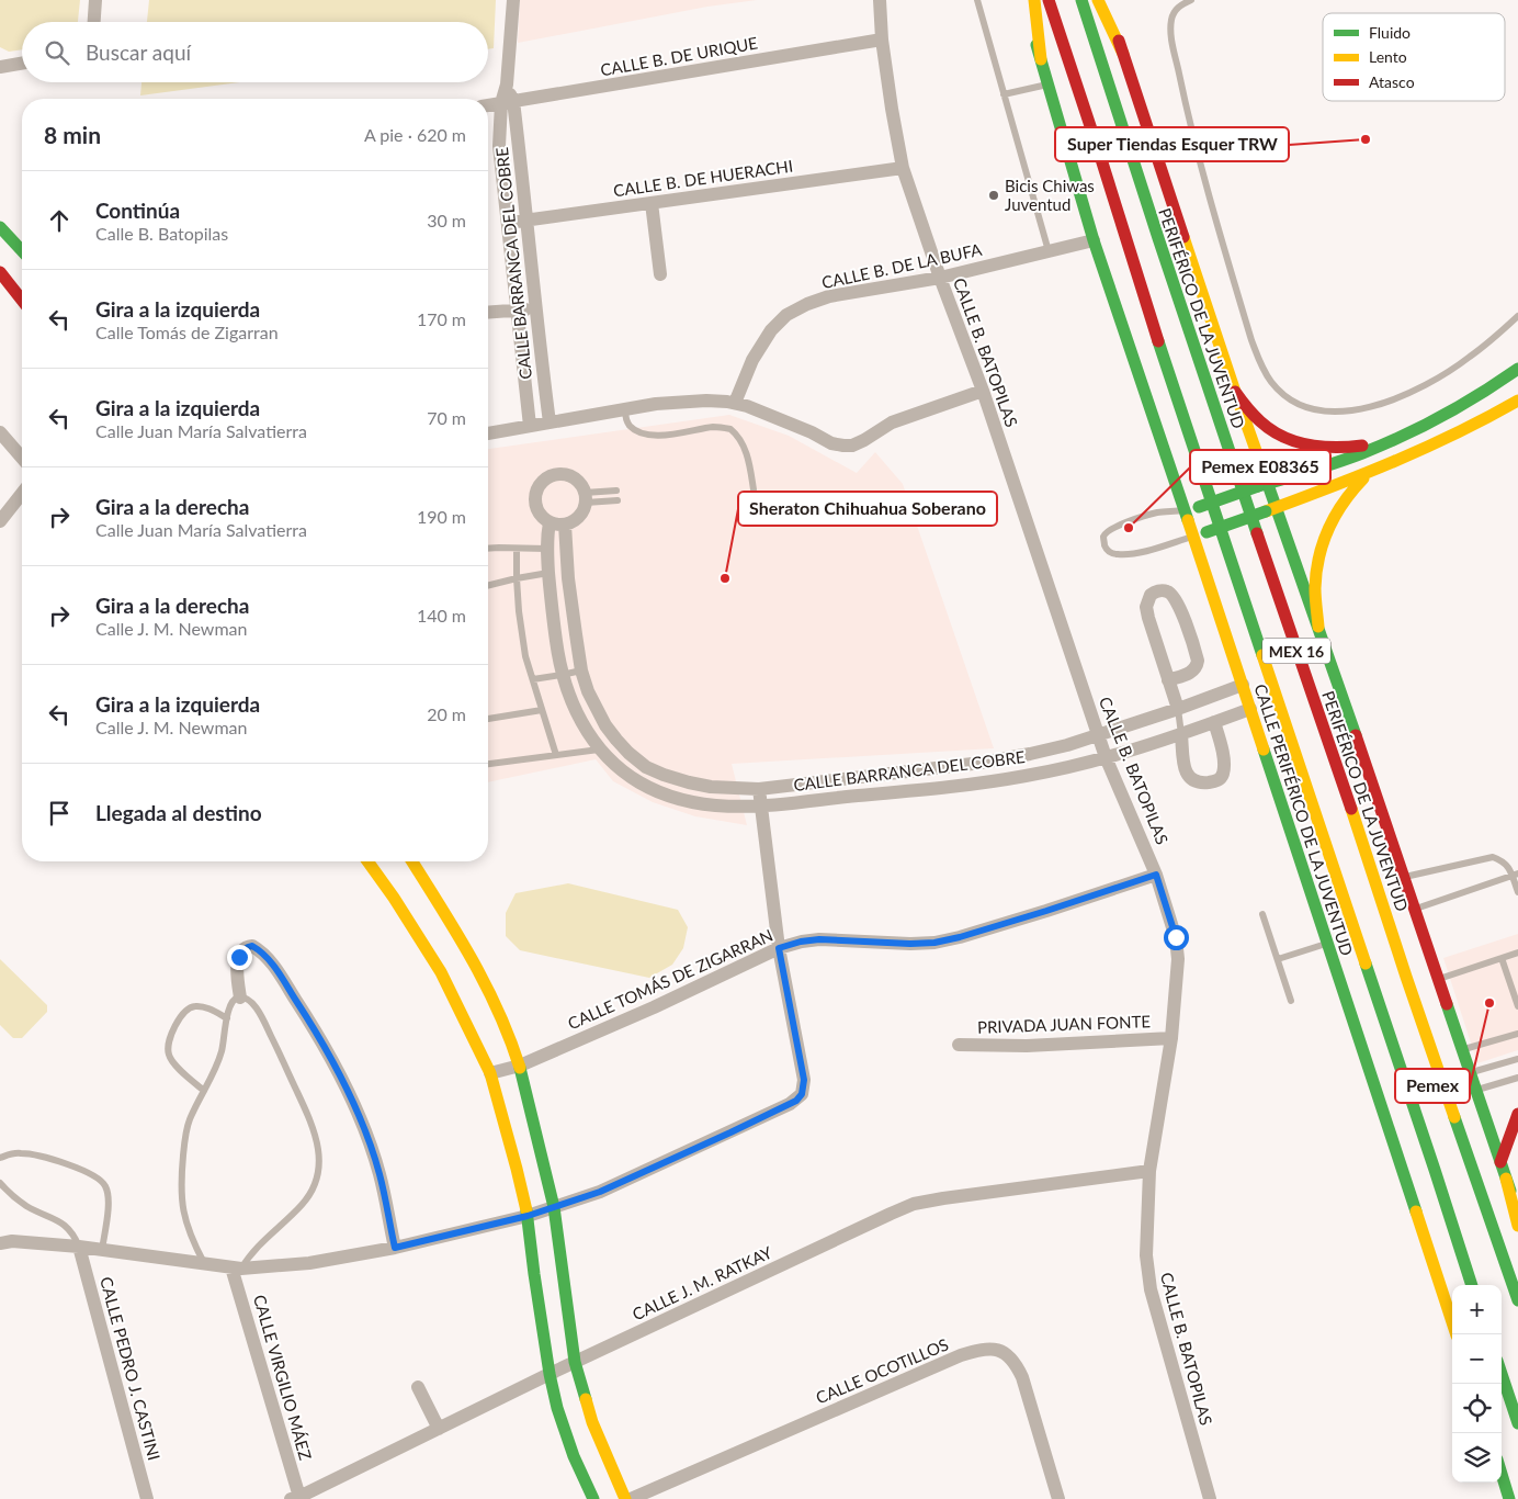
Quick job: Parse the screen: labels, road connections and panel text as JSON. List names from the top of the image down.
{
  "streets": {
    "main road": ["PERIFÉRICO DE LA JUVENTUD", "MEX 16", "CALLE PERIFÉRICO DE LA JUVENTUD"],
    "street": [
      "CALLE B. DE URIQUE",
      "CALLE B. DE HUERACHI",
      "CALLE BARRANCA DEL COBRE",
      "CALLE B. DE LA BUFA",
      "CALLE B. BATOPILAS",
      "CALLE TOMÁS DE ZIGARRAN",
      "PRIVADA JUAN FONTE",
      "CALLE J. M. RATKAY",
      "CALLE PEDRO J. CASTINI",
      "CALLE OCOTILLOS",
      "CALLE VIRGILIO MÁEZ"
    ]
  },
  "crossings": [
    ["CALLE B. DE URIQUE", "CALLE BARRANCA DEL COBRE"],
    ["CALLE B. DE URIQUE", "CALLE B. BATOPILAS"],
    ["CALLE B. DE HUERACHI", "CALLE BARRANCA DEL COBRE"],
    ["CALLE B. DE HUERACHI", "CALLE B. BATOPILAS"],
    ["CALLE BARRANCA DEL COBRE", "CALLE B. BATOPILAS"],
    ["CALLE BARRANCA DEL COBRE", "CALLE PERIFÉRICO DE LA JUVENTUD"],
    ["CALLE B. DE LA BUFA", "CALLE B. BATOPILAS"],
    ["CALLE B. DE LA BUFA", "CALLE PERIFÉRICO DE LA JUVENTUD"],
    ["CALLE B. BATOPILAS", "CALLE TOMÁS DE ZIGARRAN"],
    ["CALLE B. BATOPILAS", "PRIVADA JUAN FONTE"],
    ["CALLE B. BATOPILAS", "CALLE J. M. RATKAY"],
    ["CALLE J. M. RATKAY", "CALLE VIRGILIO MÁEZ"]
  ],
  "places": [
    "Super Tiendas Esquer TRW",
    "Bicis Chiwas Juventud",
    "Pemex E08365",
    "Sheraton Chihuahua Soberano",
    "Pemex"
  ],
  "legend": ["Fluido", "Lento", "Atasco"],
  "page": {
    "search": "Buscar aquí",
    "heading": ["8 min", "A pie · 620 m"],
    "list": [
      ["Continúa", "Calle B. Batopilas", "30 m"],
      ["Gira a la izquierda", "Calle Tomás de Zigarran", "170 m"],
      ["Gira a la izquierda", "Calle Juan María Salvatierra", "70 m"],
      ["Gira a la derecha", "Calle Juan María Salvatierra", "190 m"],
      ["Gira a la derecha", "Calle J. M. Newman", "140 m"],
      ["Gira a la izquierda", "Calle J. M. Newman", "20 m"],
      "Llegada al destino"
    ],
    "map_buttons": ["+", "−"]
  }
}
